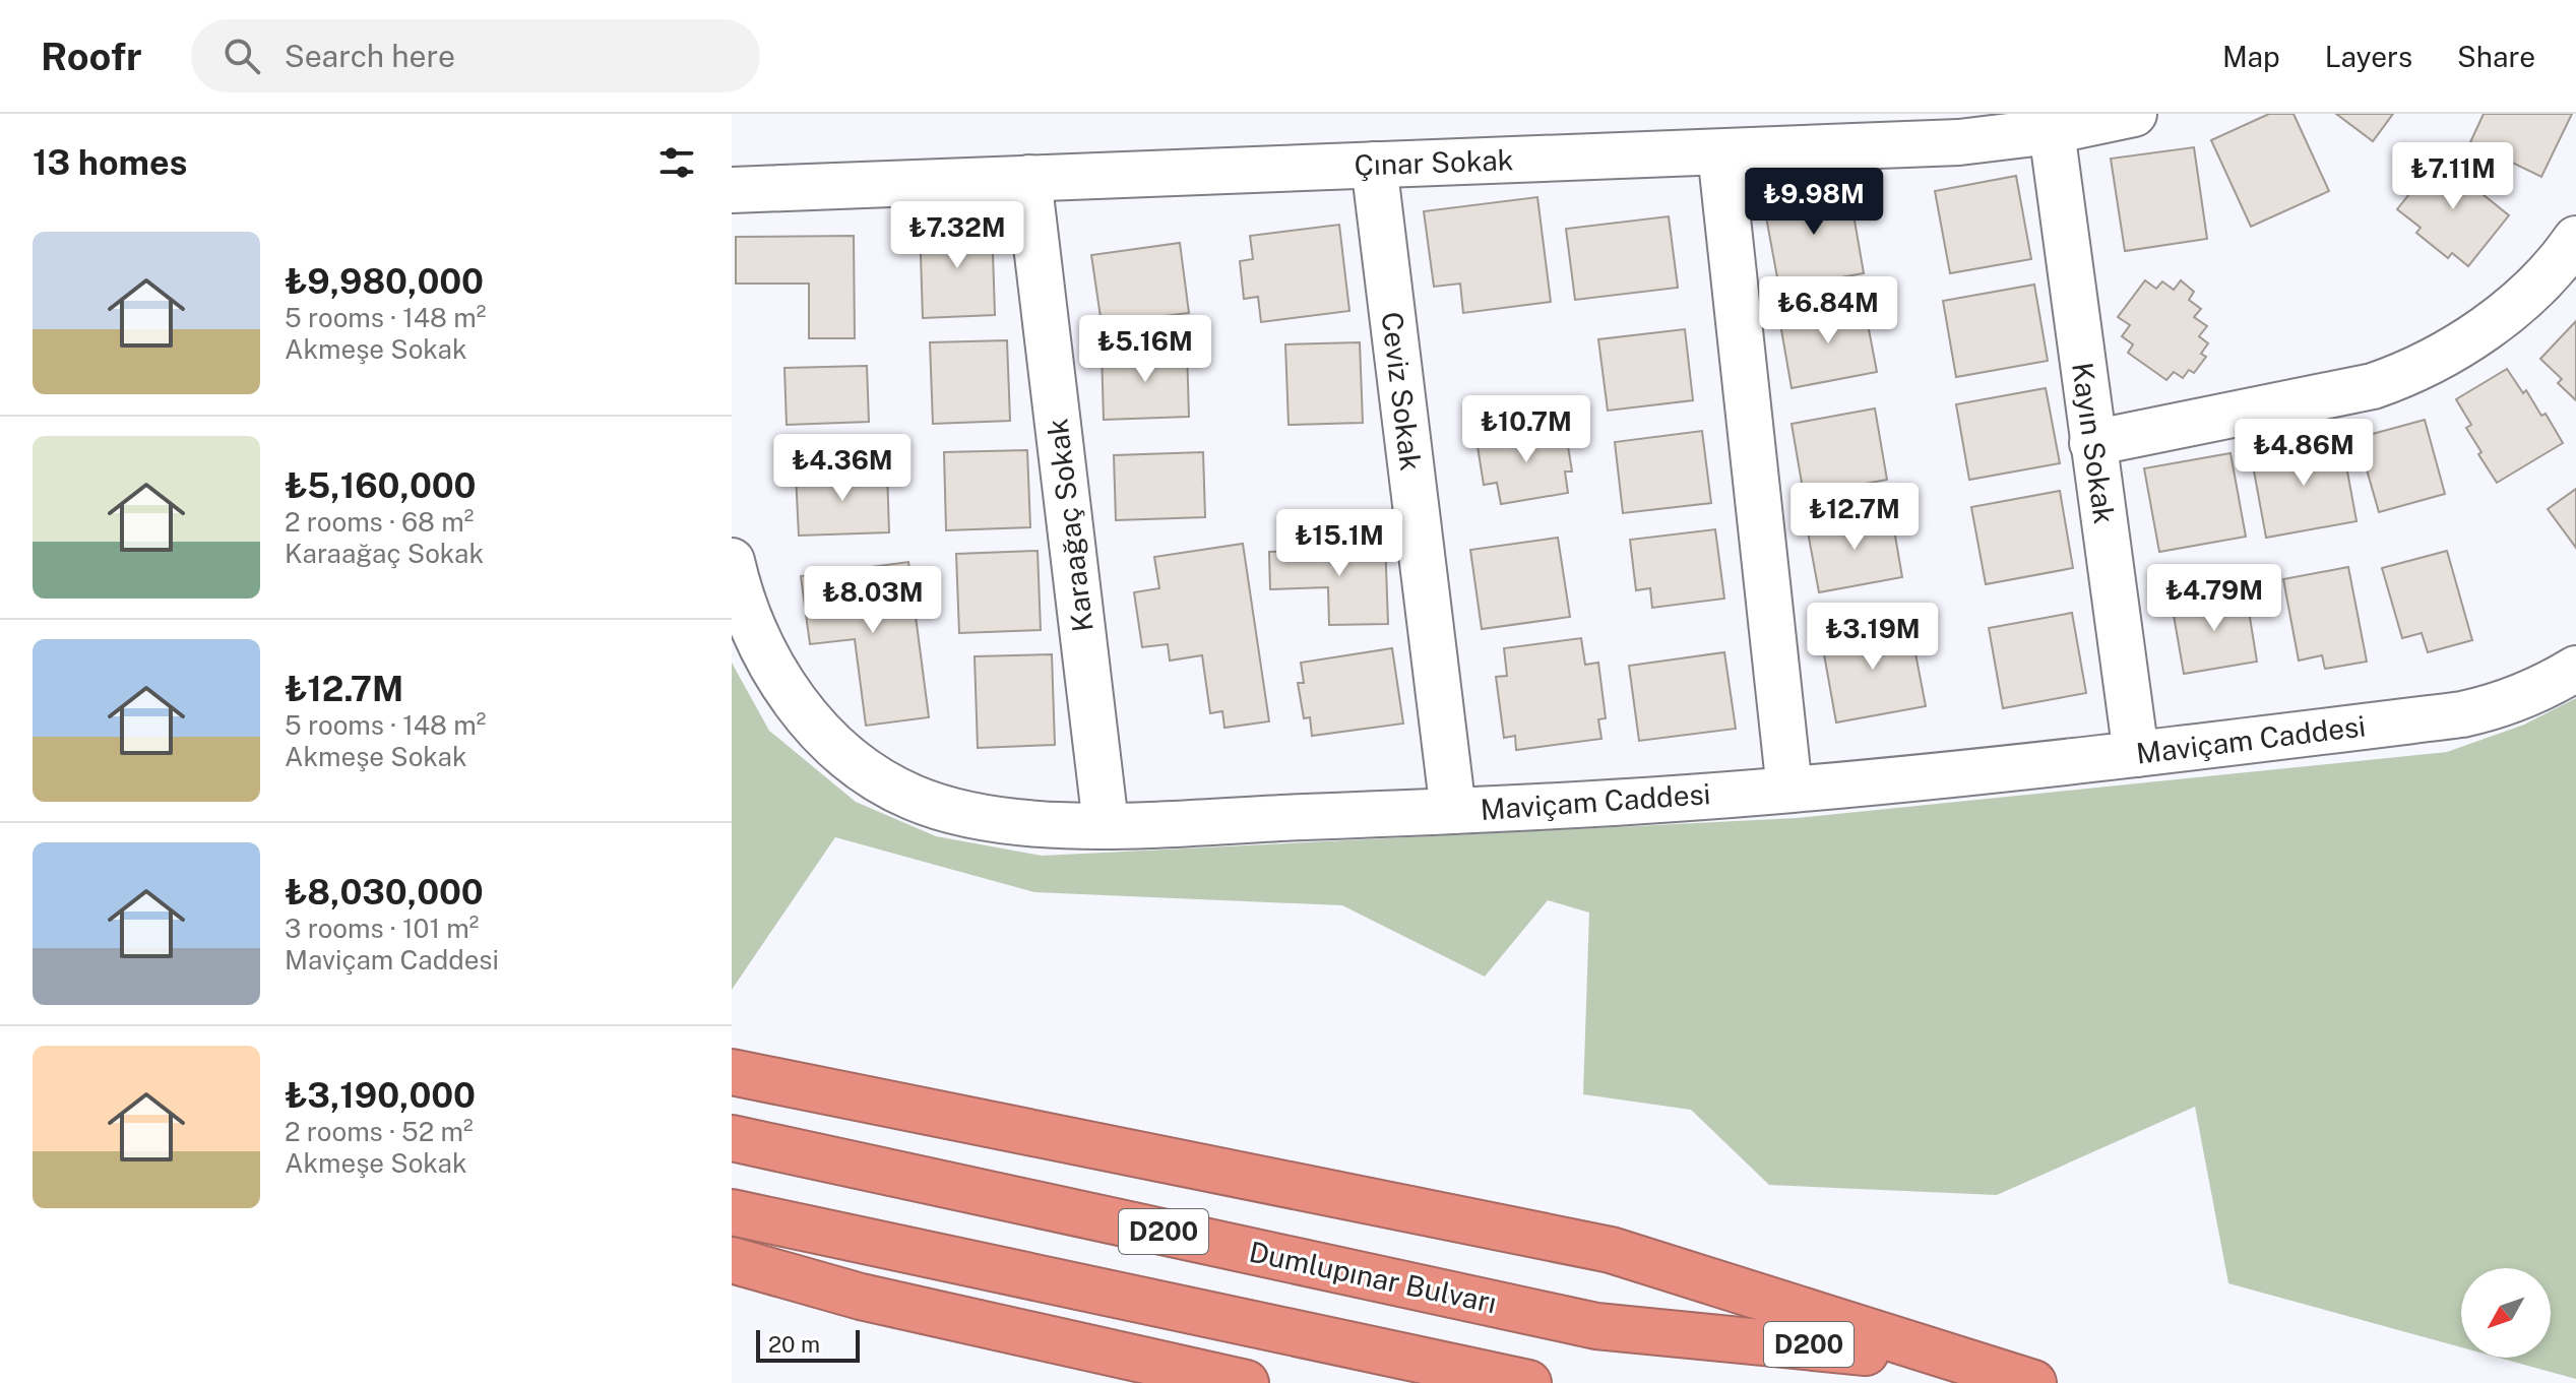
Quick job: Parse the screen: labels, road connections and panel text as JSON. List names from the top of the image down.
{
  "streets": {
    "highway": ["D200", "Dumlupınar Bulvarı"],
    "street": [
      "Çınar Sokak",
      "Ceviz Sokak",
      "Kayın Sokak",
      "Karaağaç Sokak",
      "Maviçam Caddesi"
    ]
  },
  "crossings": [
    ["Çınar Sokak", "Ceviz Sokak"],
    ["Çınar Sokak", "Kayın Sokak"],
    ["Çınar Sokak", "Karaağaç Sokak"],
    ["Ceviz Sokak", "Maviçam Caddesi"],
    ["Kayın Sokak", "Maviçam Caddesi"],
    ["Karaağaç Sokak", "Maviçam Caddesi"]
  ],
  "scale_bar": "20 m",
  "north": "bottom left",
  "page": {
    "header": "Roofr",
    "search": "Search here",
    "nav": ["Map", "Layers", "Share"],
    "heading": "13 homes",
    "price": [
      "₺7.11M",
      "₺9.98M",
      "₺7.32M",
      "₺6.84M",
      "₺5.16M",
      "₺10.7M",
      "₺4.86M",
      "₺4.36M",
      "₺12.7M",
      "₺15.1M",
      "₺4.79M",
      "₺8.03M",
      "₺3.19M"
    ],
    "list": [
      {
        "name": "₺9,980,000",
        "note": "5 rooms · 148 m² · Akmeşe Sokak"
      },
      {
        "name": "₺5,160,000",
        "note": "2 rooms · 68 m² · Karaağaç Sokak"
      },
      {
        "name": "₺12.7M",
        "note": "5 rooms · 148 m² · Akmeşe Sokak"
      },
      {
        "name": "₺8,030,000",
        "note": "3 rooms · 101 m² · Maviçam Caddesi"
      },
      {
        "name": "₺3,190,000",
        "note": "2 rooms · 52 m² · Akmeşe Sokak"
      }
    ],
    "scale": "20 m"
  }
}
